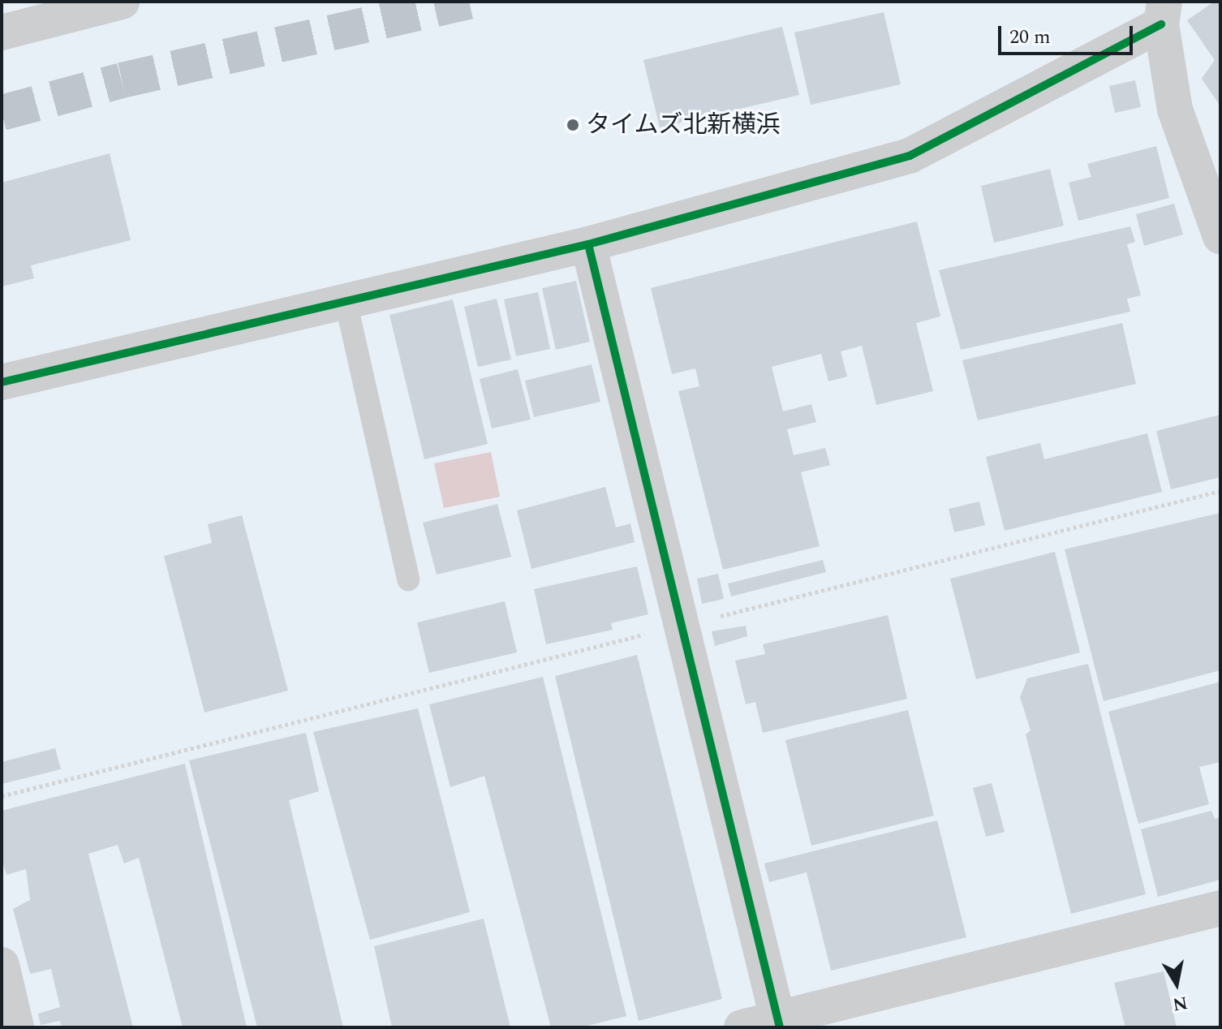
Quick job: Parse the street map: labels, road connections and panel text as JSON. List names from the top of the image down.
{
  "places": ["タイムズ北新横浜"],
  "scale_bar": "20 m",
  "north": "bottom"
}
